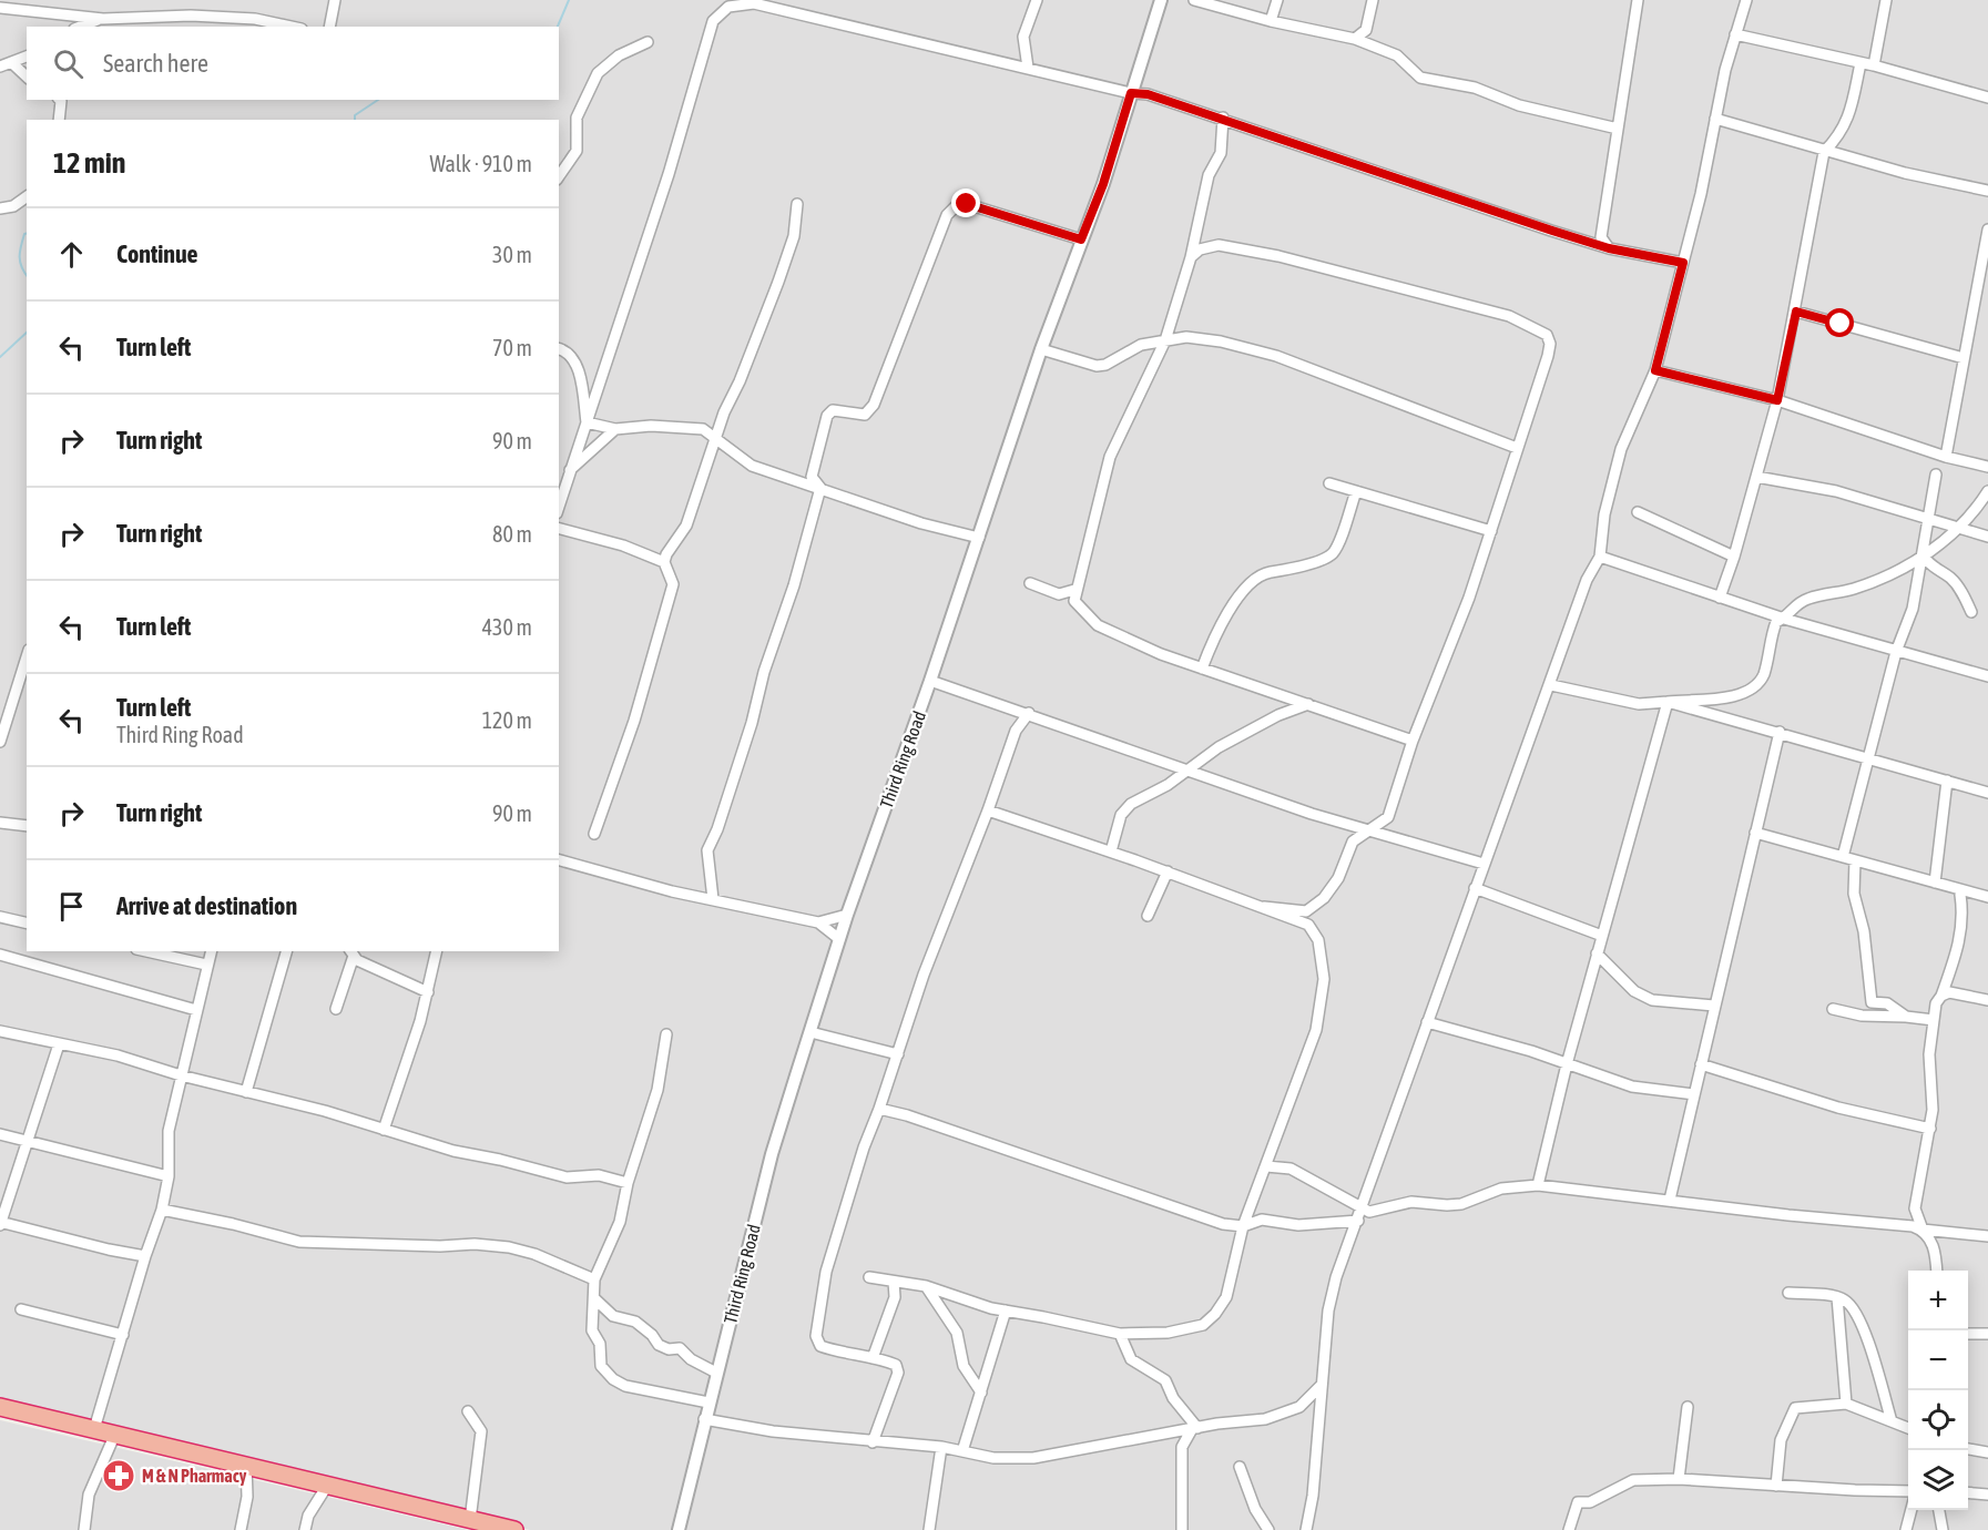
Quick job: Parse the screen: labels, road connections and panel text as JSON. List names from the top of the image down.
{
  "streets": {
    "street": ["Third Ring Road"]
  },
  "places": {
    "pharmacy": ["M & N Pharmacy"]
  },
  "page": {
    "search": "Search here",
    "heading": ["12 min", "Walk · 910 m"],
    "list": [
      ["Continue", "30 m"],
      ["Turn left", "70 m"],
      ["Turn right", "90 m"],
      ["Turn right", "80 m"],
      ["Turn left", "430 m"],
      ["Turn left", "Third Ring Road", "120 m"],
      ["Turn right", "90 m"],
      "Arrive at destination"
    ],
    "map_buttons": ["+", "−"]
  }
}
